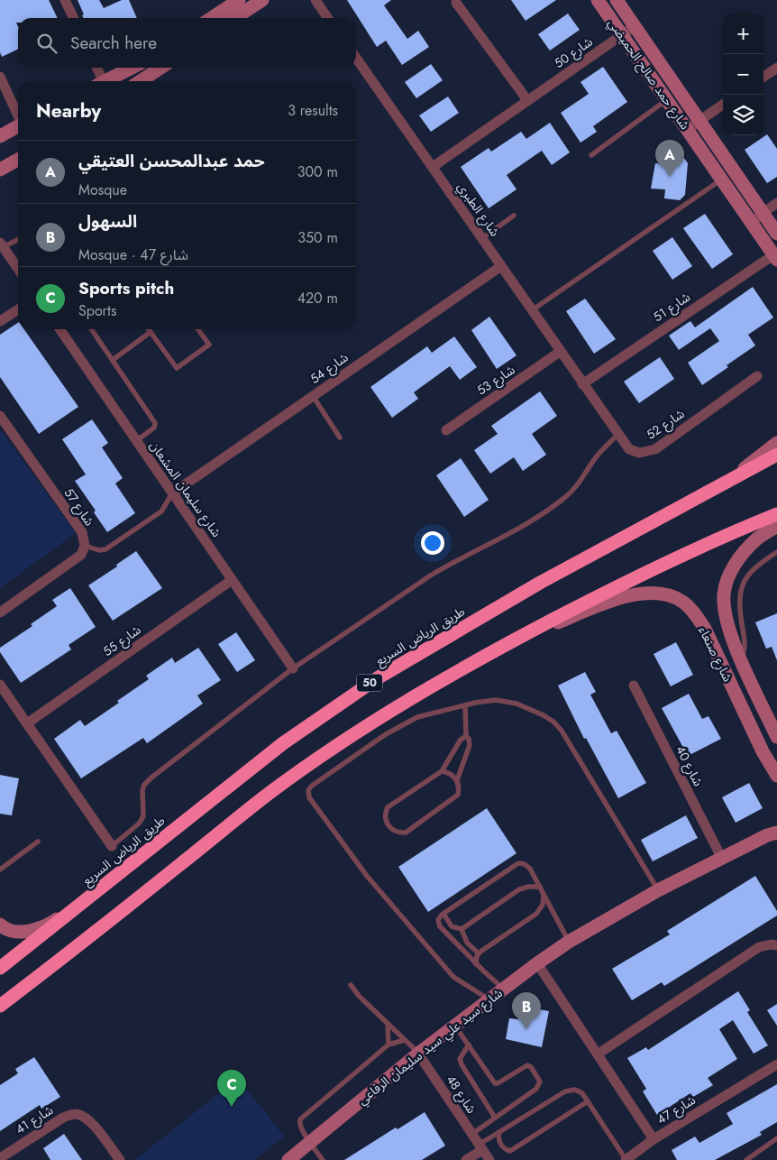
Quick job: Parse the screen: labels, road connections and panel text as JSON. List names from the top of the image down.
{
  "streets": {
    "highway": ["طريق الرياض السريع", "50"],
    "street": [
      "شارع 50",
      "شارع حمد صالح الحميضي",
      "شارع الطبري",
      "شارع 51",
      "شارع 54",
      "شارع 53",
      "شارع 52",
      "شارع سليمان المشعان",
      "شارع 57",
      "شارع 55",
      "شارع صنعاء",
      "شارع 40",
      "شارع سيد علي سيد سليمان الرفاعي",
      "شارع 48",
      "شارع 47",
      "شارع 41"
    ]
  },
  "crossings": [
    ["شارع 50", "شارع حمد صالح الحميضي"],
    ["شارع 50", "شارع الطبري"],
    ["شارع حمد صالح الحميضي", "شارع 51"],
    ["شارع الطبري", "شارع 51"],
    ["شارع الطبري", "شارع 54"],
    ["شارع الطبري", "شارع 53"],
    ["شارع الطبري", "شارع 52"],
    ["شارع 51", "شارع 52"],
    ["شارع 54", "شارع سليمان المشعان"],
    ["شارع سليمان المشعان", "شارع 55"],
    ["شارع 40", "شارع سيد علي سيد سليمان الرفاعي"],
    ["شارع سيد علي سيد سليمان الرفاعي", "شارع 48"],
    ["شارع سيد علي سيد سليمان الرفاعي", "شارع 47"]
  ],
  "page": {
    "map_buttons": ["+", "−"],
    "search": "Search here",
    "heading": ["Nearby", "3 results"],
    "pins": ["A", "B", "C"],
    "list": [
      {
        "mark": "A",
        "name": "حمد عبدالمحسن العتيقي",
        "note": "Mosque",
        "value": "300 m"
      },
      {
        "mark": "B",
        "name": "السهول",
        "note": "Mosque · شارع 47",
        "value": "350 m"
      },
      {
        "mark": "C",
        "name": "Sports pitch",
        "note": "Sports",
        "value": "420 m"
      }
    ]
  }
}
